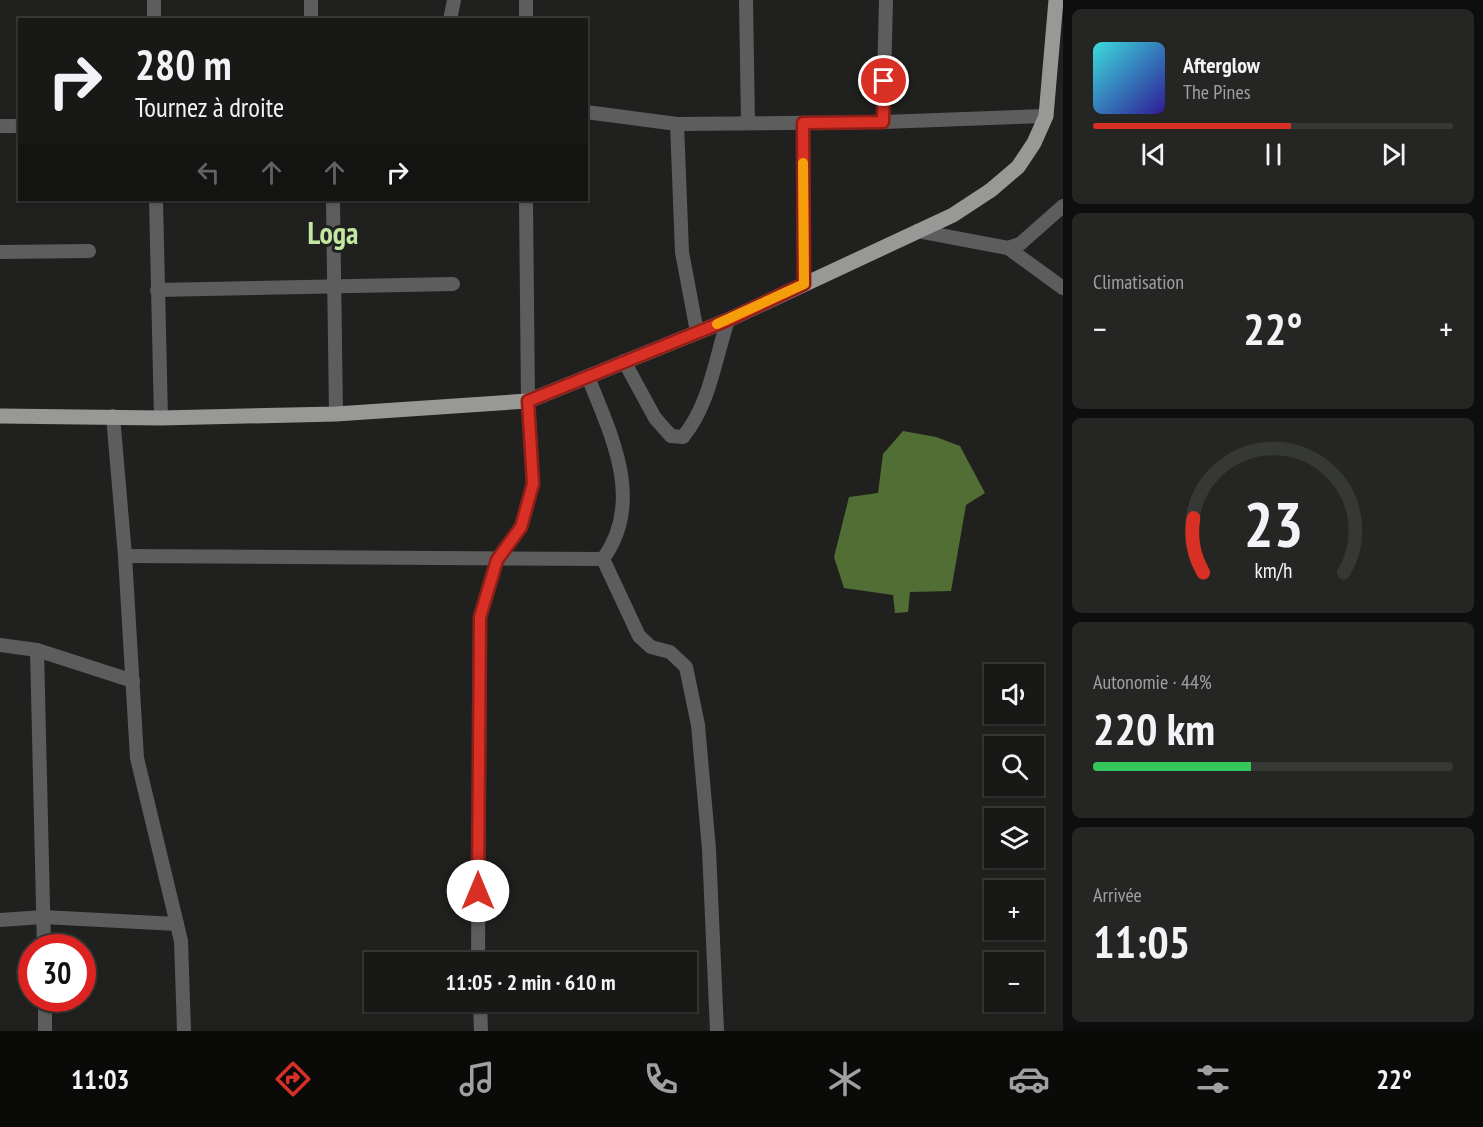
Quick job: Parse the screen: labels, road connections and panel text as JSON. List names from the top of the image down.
{
  "districts": ["Loga"],
  "page": {
    "turn": ["280 m", "Tournez à droite"],
    "song": ["Afterglow", "The Pines"],
    "tile": [
      "Climatisation",
      ["Autonomie · 44%", "220 km"],
      ["Arrivée", "11:05"]
    ],
    "heat": ["−", "22°", "+"],
    "map_buttons": ["+", "−"],
    "limit": "30",
    "trip": "11:05 · 2 min · 610 m",
    "tabs": ["11:03", "22°"],
    "gauge": ["23", "km/h"]
  }
}
